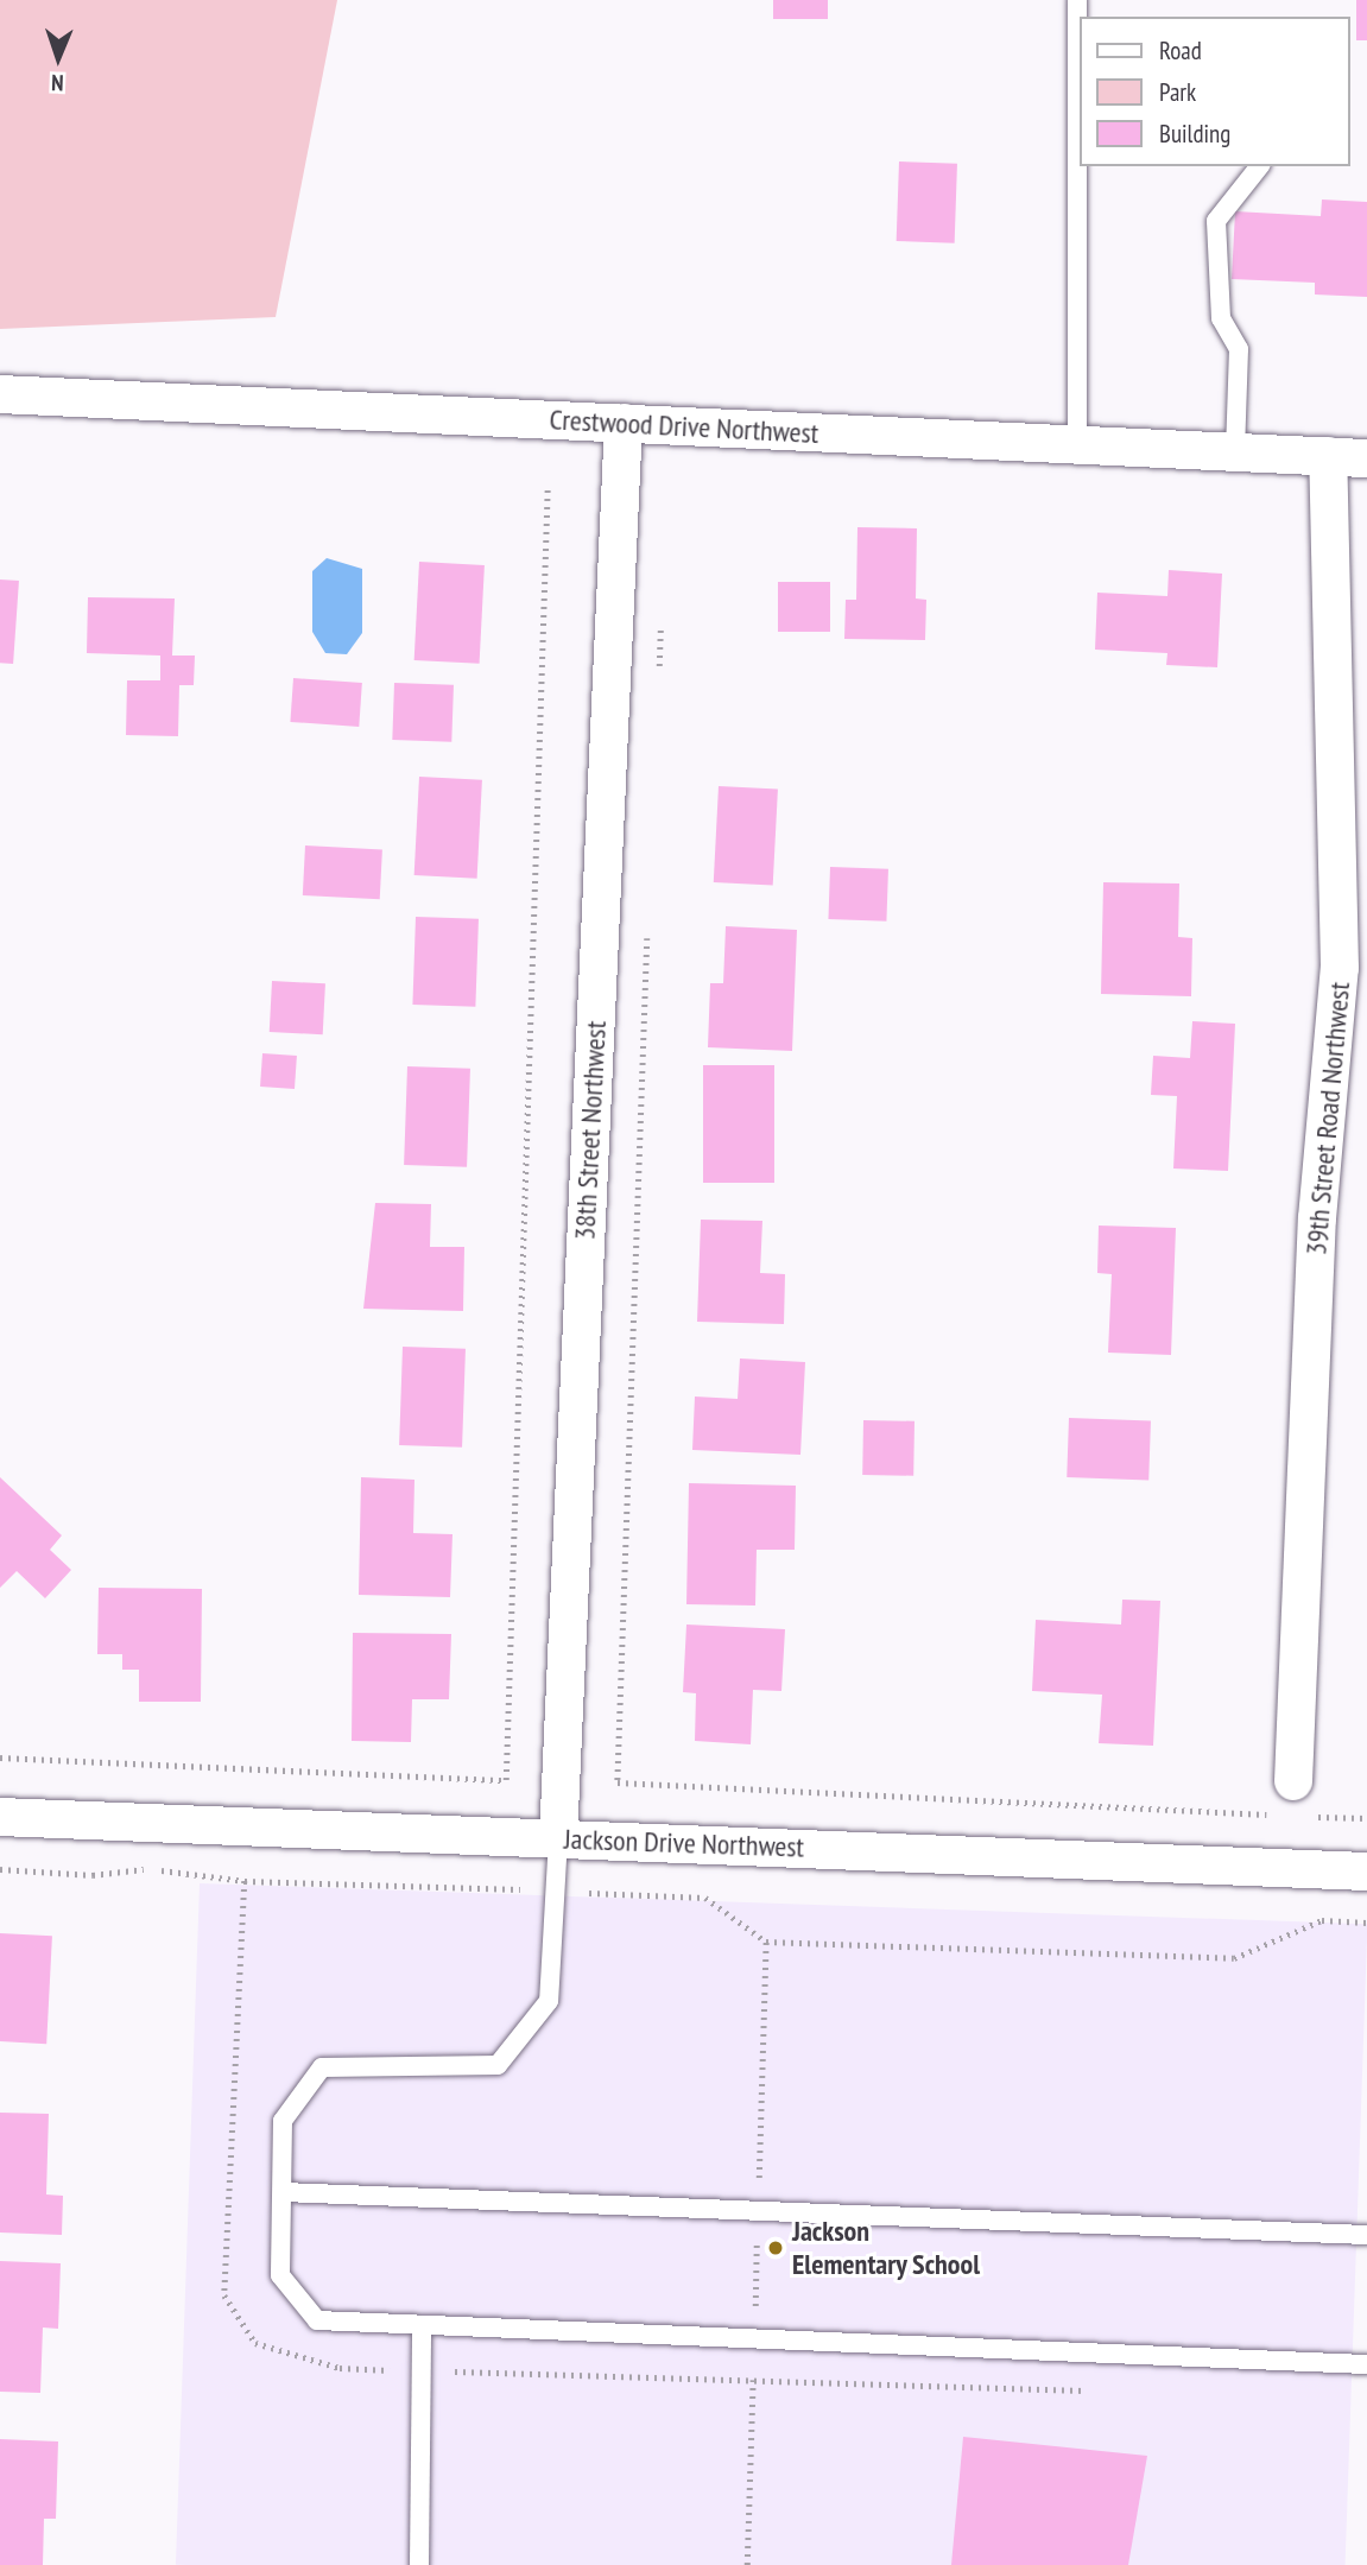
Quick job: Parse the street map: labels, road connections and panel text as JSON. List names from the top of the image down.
{
  "streets": {
    "street": [
      "Crestwood Drive Northwest",
      "39th Street Road Northwest",
      "38th Street Northwest",
      "Jackson Drive Northwest"
    ]
  },
  "crossings": [
    ["Crestwood Drive Northwest", "39th Street Road Northwest"],
    ["Crestwood Drive Northwest", "38th Street Northwest"],
    ["38th Street Northwest", "Jackson Drive Northwest"]
  ],
  "places": ["Jackson Elementary School"],
  "legend": ["Road", "Park", "Building"],
  "north": "bottom"
}
